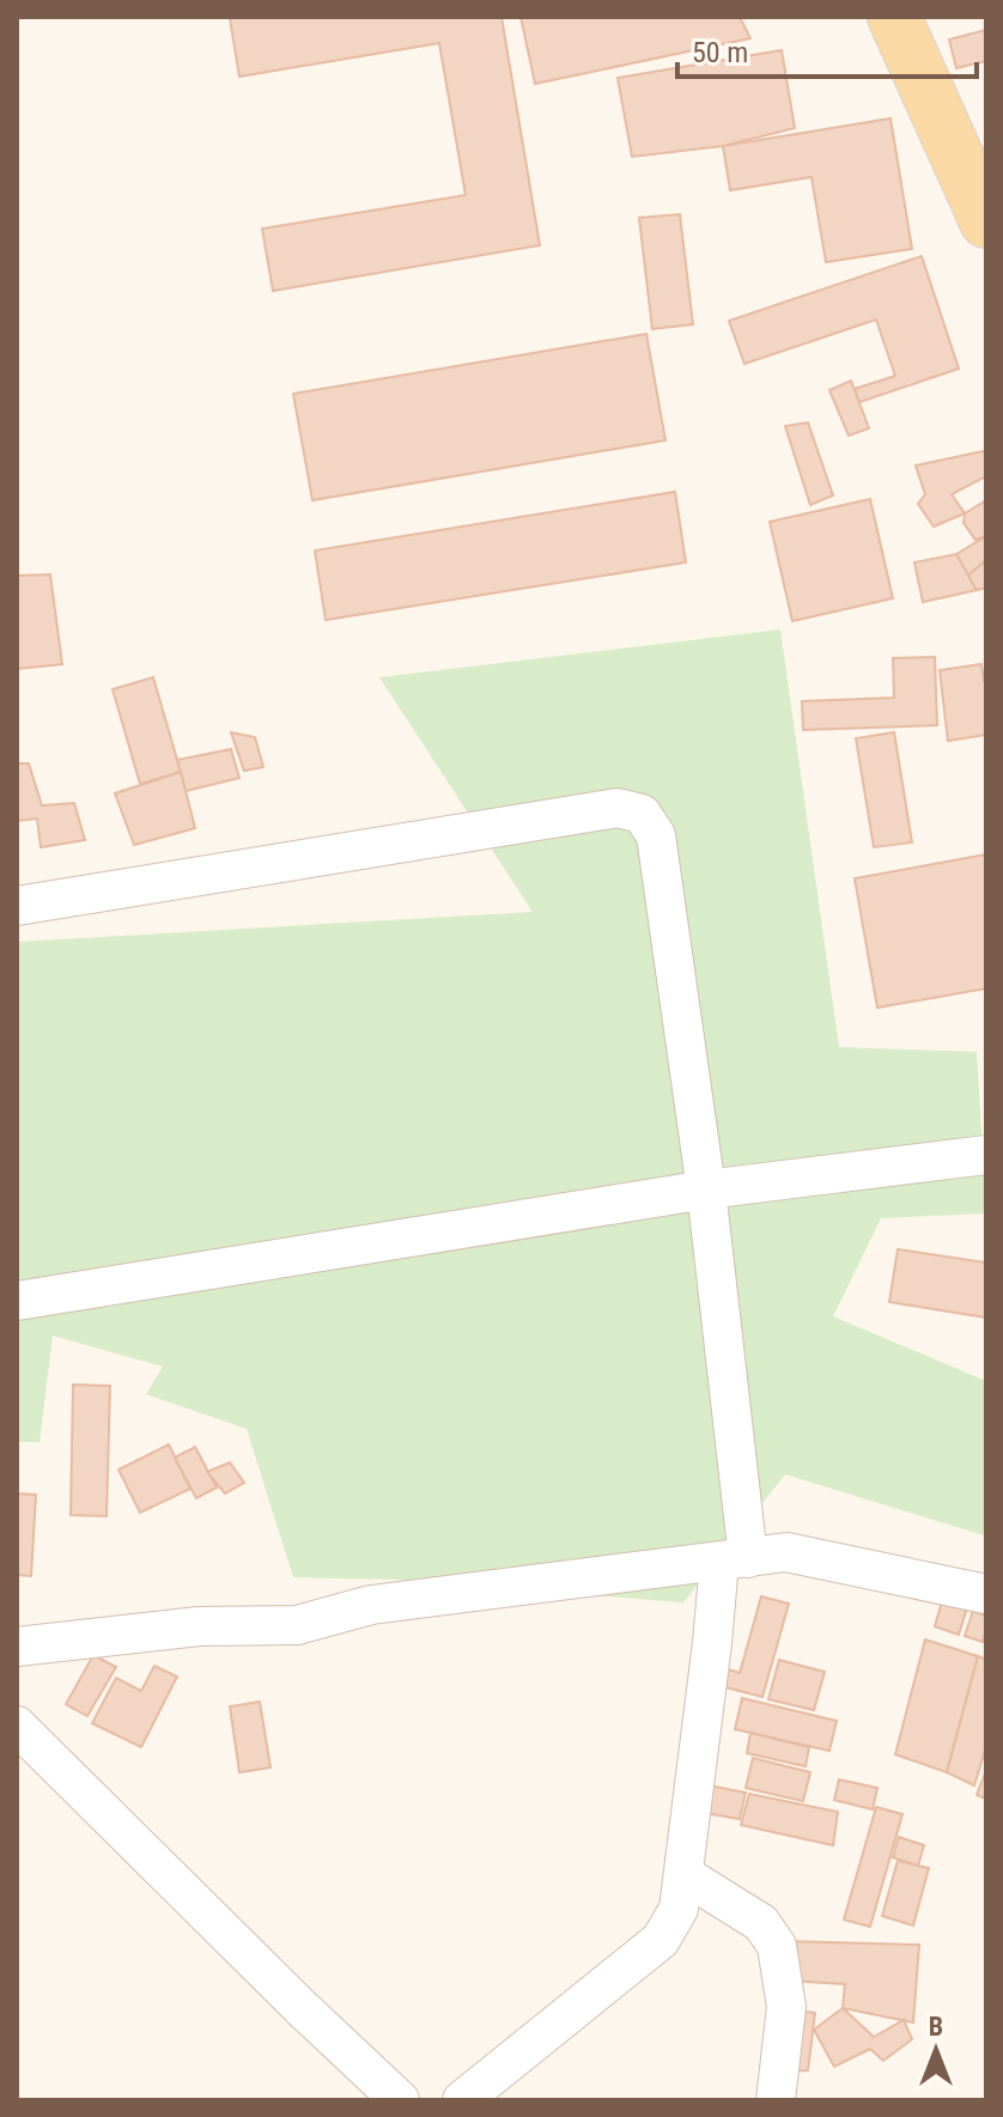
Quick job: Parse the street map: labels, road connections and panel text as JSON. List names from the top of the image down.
{
  "scale_bar": "50 m",
  "north": "top"
}
